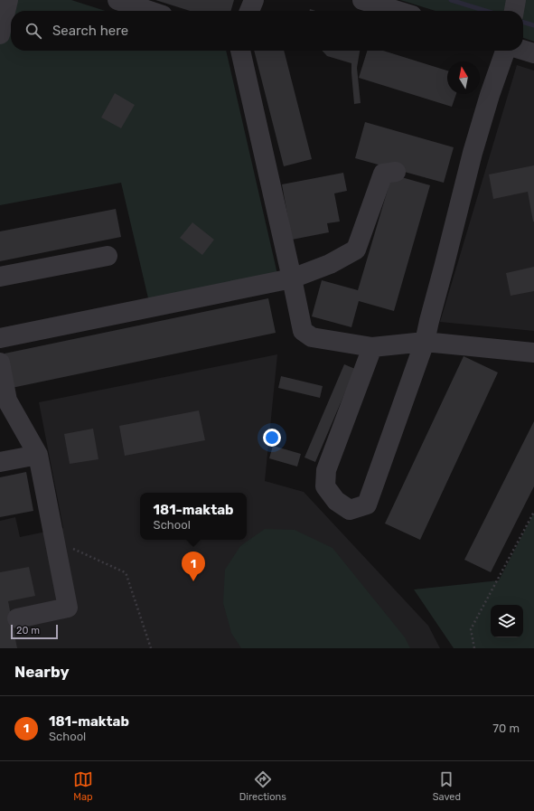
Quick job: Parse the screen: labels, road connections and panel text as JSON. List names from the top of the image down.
{
  "scale_bar": "20 m",
  "north": "top",
  "page": {
    "search": "Search here",
    "popup": ["181-maktab", "School"],
    "pins": "1",
    "scale": "20 m",
    "heading": "Nearby",
    "list": [
      {
        "mark": "1",
        "name": "181-maktab",
        "note": "School",
        "value": "70 m"
      }
    ],
    "nav": ["Map", "Directions", "Saved"]
  }
}
